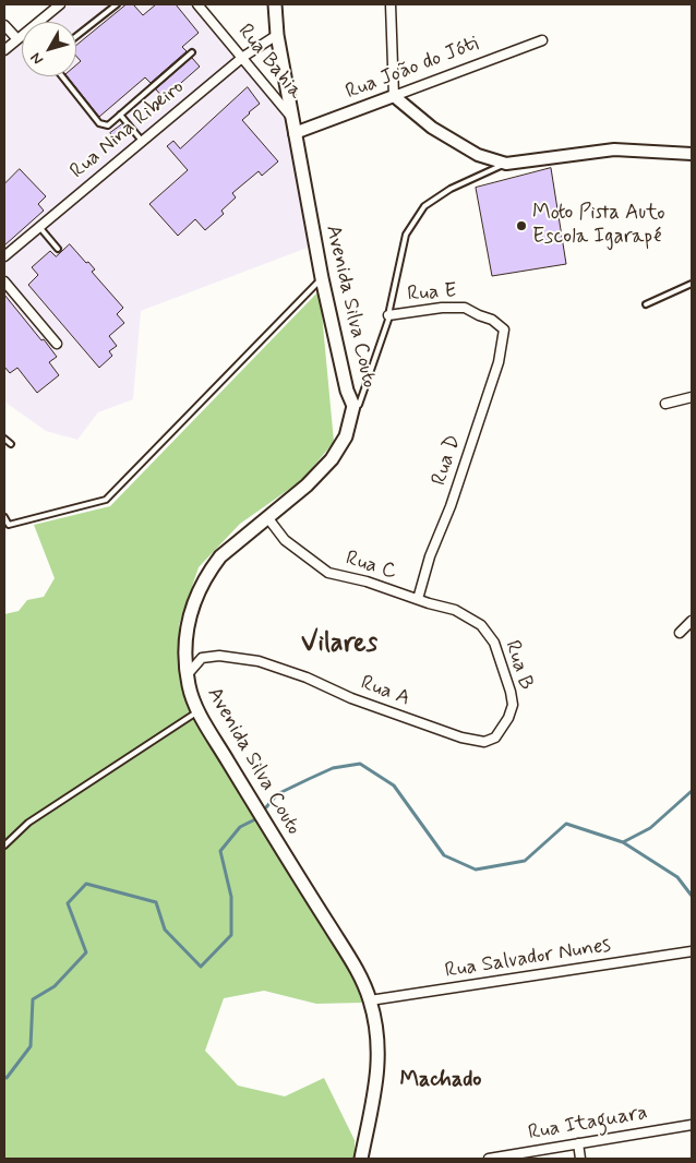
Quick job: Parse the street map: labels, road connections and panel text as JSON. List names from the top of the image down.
{
  "streets": {
    "main road": ["Avenida Silva Couto"],
    "street": [
      "Rua Bahia",
      "Rua João do Jóti",
      "Rua Nina Ribeiro",
      "Rua E",
      "Rua D",
      "Rua C",
      "Rua B",
      "Rua A",
      "Rua Salvador Nunes",
      "Rua Itaguara"
    ]
  },
  "crossings": [
    ["Rua Bahia", "Rua Nina Ribeiro"],
    ["Rua Bahia", "Avenida Silva Couto"],
    ["Rua João do Jóti", "Avenida Silva Couto"],
    ["Rua Nina Ribeiro", "Avenida Silva Couto"],
    ["Rua E", "Rua D"],
    ["Avenida Silva Couto", "Rua C"],
    ["Avenida Silva Couto", "Rua A"],
    ["Avenida Silva Couto", "Rua Salvador Nunes"],
    ["Rua D", "Rua C"],
    ["Rua C", "Rua B"],
    ["Rua B", "Rua A"]
  ],
  "districts": ["Vilares", "Machado"],
  "places": ["Moto Pista Auto Escola Igarapé"],
  "north": "bottom left"
}
